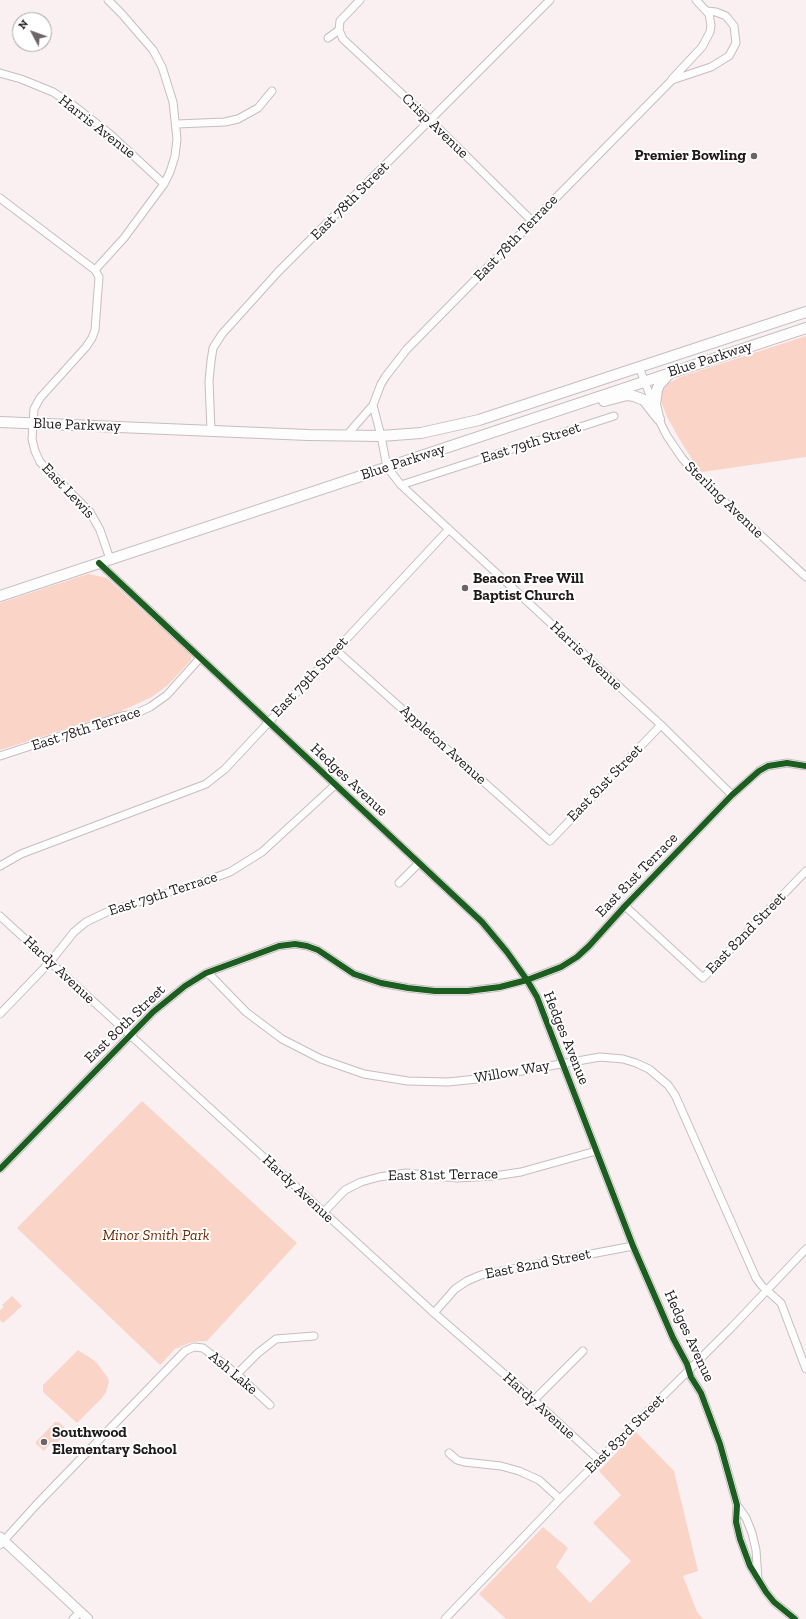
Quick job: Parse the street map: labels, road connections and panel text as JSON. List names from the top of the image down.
{
  "streets": {
    "highway": ["Blue Parkway"],
    "street": [
      "Crisp Avenue",
      "Harris Avenue",
      "East 78th Street",
      "East 78th Terrace",
      "East 79th Street",
      "East Lewis",
      "Sterling Avenue",
      "Appleton Avenue",
      "Hedges Avenue",
      "East 81st Street",
      "East 81st Terrace",
      "East 79th Terrace",
      "East 82nd Street",
      "Hardy Avenue",
      "East 80th Street",
      "Willow Way",
      "Ash Lake",
      "East 83rd Street"
    ]
  },
  "crossings": [
    ["Crisp Avenue", "East 78th Street"],
    ["Crisp Avenue", "East 78th Terrace"],
    ["Harris Avenue", "Blue Parkway"],
    ["Harris Avenue", "East 79th Street"],
    ["Harris Avenue", "East 81st Street"],
    ["Harris Avenue", "East 81st Terrace"],
    ["East 78th Street", "Blue Parkway"],
    ["East 78th Terrace", "Blue Parkway"],
    ["East 78th Terrace", "Hedges Avenue"],
    ["Blue Parkway", "East Lewis"],
    ["Blue Parkway", "Sterling Avenue"],
    ["Blue Parkway", "Hedges Avenue"],
    ["East 79th Street", "Appleton Avenue"],
    ["East 79th Street", "Hedges Avenue"],
    ["Appleton Avenue", "East 81st Street"],
    ["Hedges Avenue", "East 81st Terrace"],
    ["Hedges Avenue", "East 79th Terrace"],
    ["Hedges Avenue", "East 82nd Street"],
    ["Hedges Avenue", "East 80th Street"],
    ["Hedges Avenue", "Willow Way"],
    ["Hedges Avenue", "East 83rd Street"],
    ["East 81st Terrace", "East 82nd Street"],
    ["East 81st Terrace", "Hardy Avenue"],
    ["East 81st Terrace", "East 80th Street"],
    ["East 79th Terrace", "Hardy Avenue"],
    ["East 82nd Street", "Hardy Avenue"],
    ["Hardy Avenue", "East 80th Street"],
    ["Hardy Avenue", "East 83rd Street"],
    ["East 80th Street", "Willow Way"],
    ["Willow Way", "East 83rd Street"]
  ],
  "parks": ["Minor Smith Park"],
  "places": ["Premier Bowling", "Beacon Free Will Baptist Church", "Southwood Elementary School"],
  "north": "top left"
}
